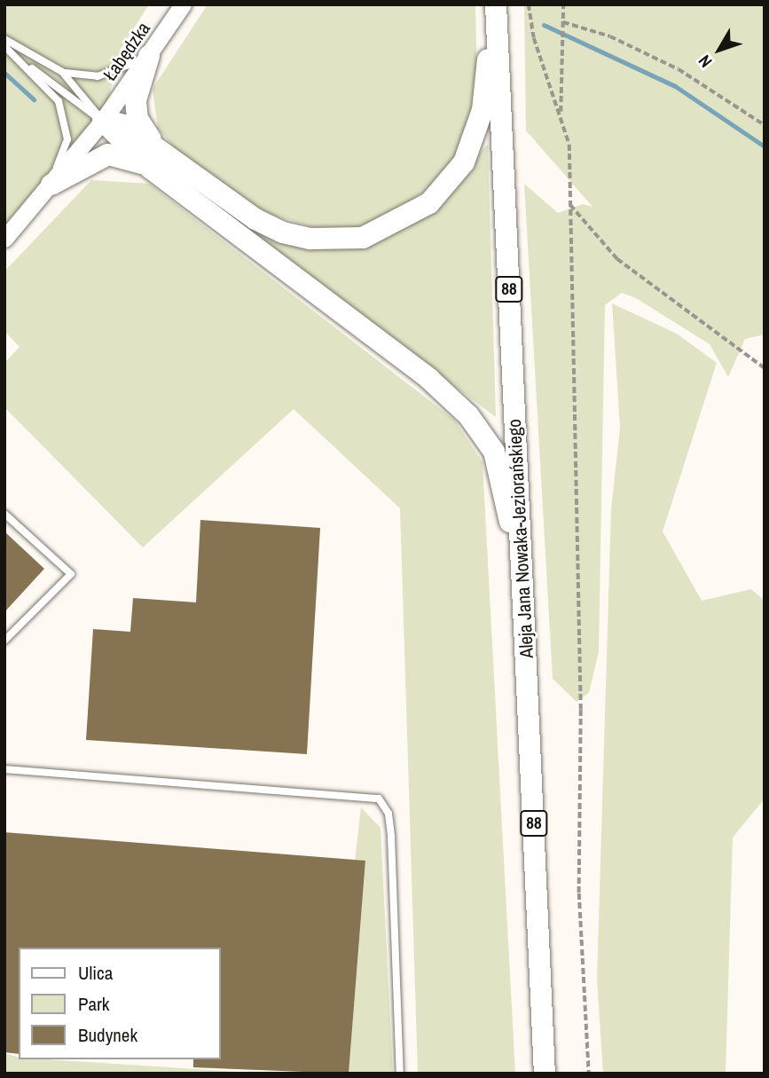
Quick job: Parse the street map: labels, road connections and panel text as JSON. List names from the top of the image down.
{
  "streets": {
    "main road": ["88", "Aleja Jana Nowaka-Jeziorańskiego"],
    "street": ["Łabędzka"]
  },
  "legend": ["Ulica", "Park", "Budynek"],
  "north": "bottom left"
}
